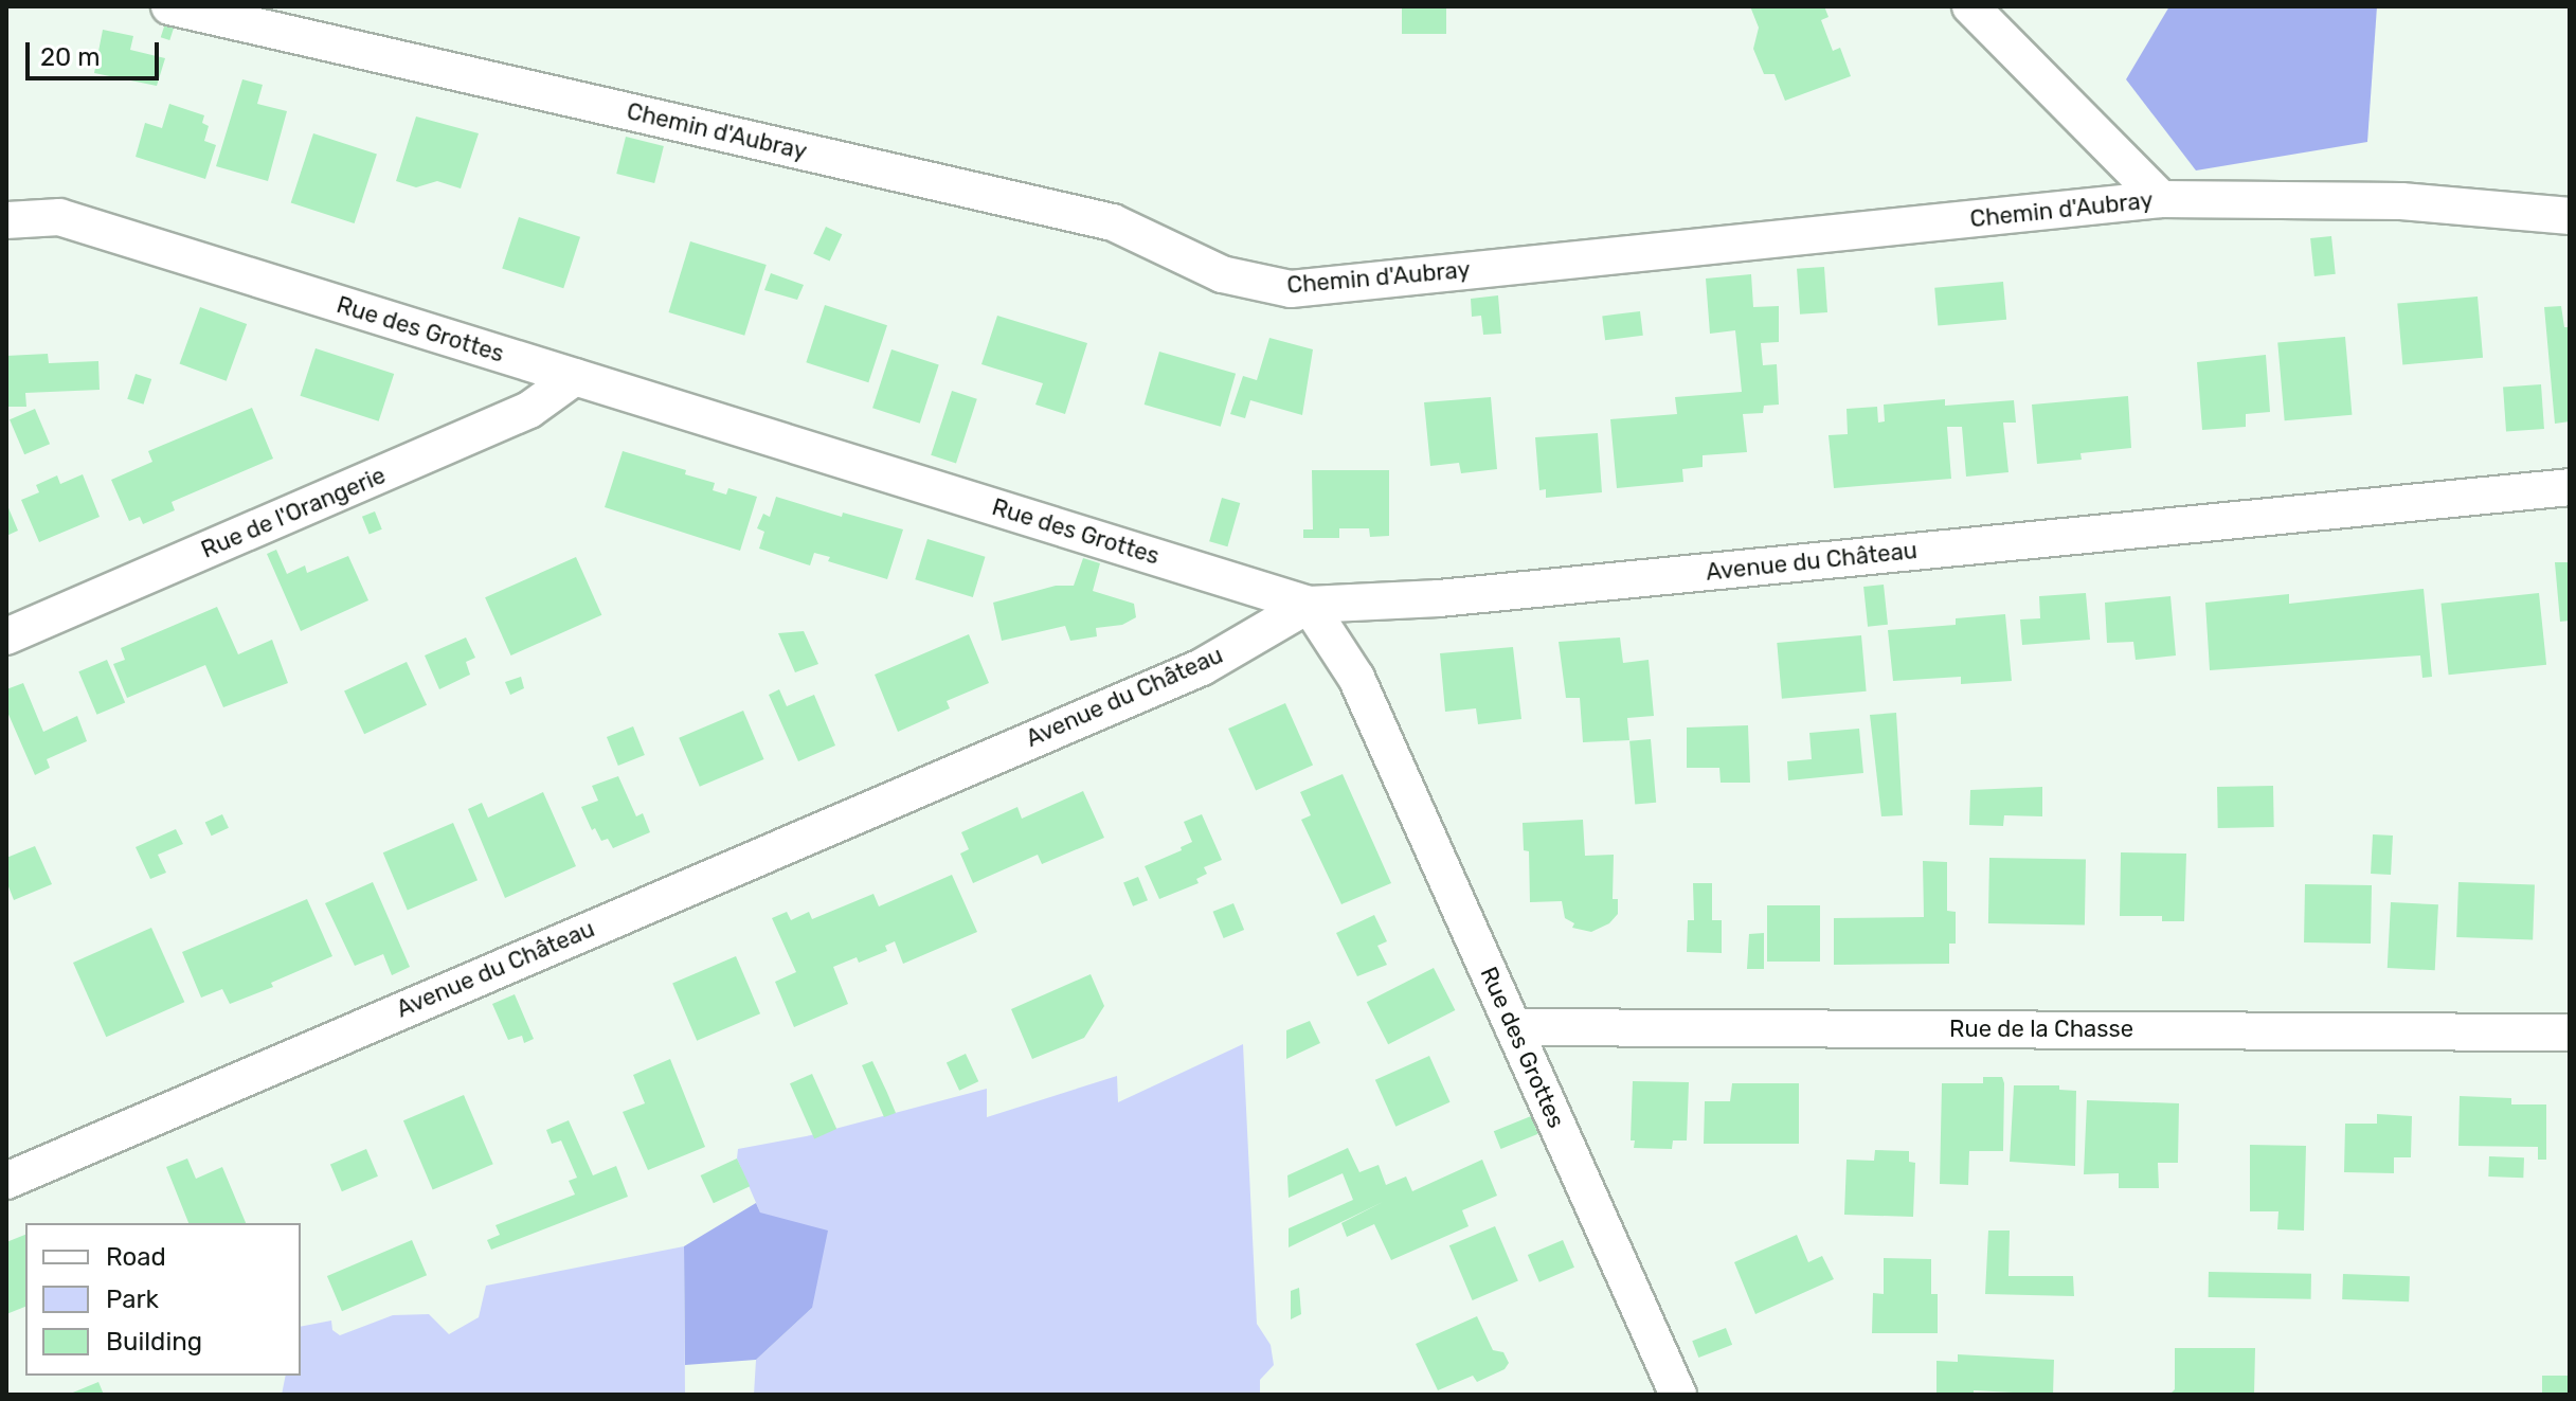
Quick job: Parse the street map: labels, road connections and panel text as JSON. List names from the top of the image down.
{
  "streets": {
    "street": [
      "Chemin d'Aubray",
      "Rue des Grottes",
      "Rue de l'Orangerie",
      "Avenue du Château",
      "Rue de la Chasse"
    ]
  },
  "crossings": [
    ["Rue des Grottes", "Rue de l'Orangerie"],
    ["Rue des Grottes", "Avenue du Château"],
    ["Rue des Grottes", "Rue de la Chasse"]
  ],
  "legend": ["Road", "Park", "Building"],
  "scale_bar": "20 m"
}
